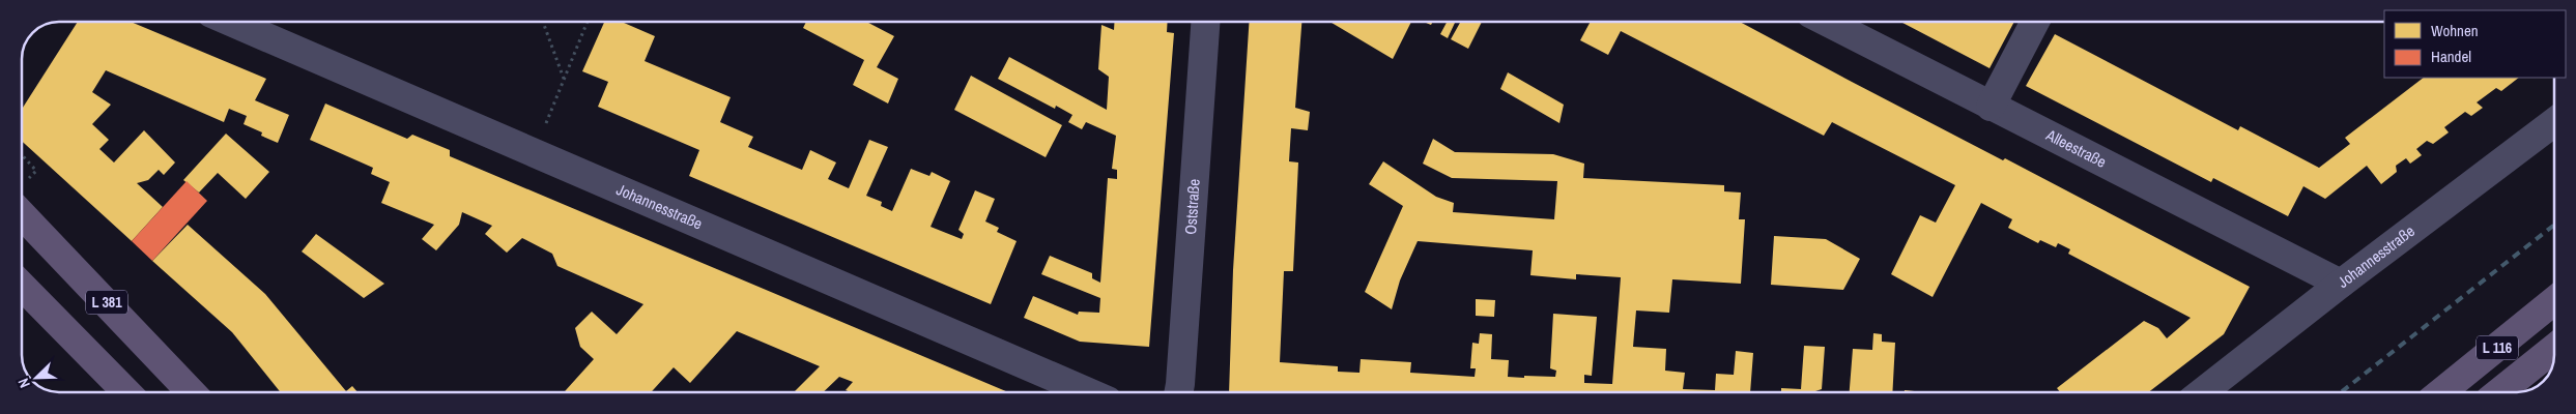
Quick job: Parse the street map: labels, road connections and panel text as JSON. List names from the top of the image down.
{
  "streets": {
    "main road": ["L 381", "L 116"],
    "street": ["Alleestraße", "Johannesstraße", "Oststraße"]
  },
  "crossings": [
    ["Alleestraße", "Johannesstraße"]
  ],
  "legend": ["Wohnen", "Handel"],
  "north": "bottom left"
}
